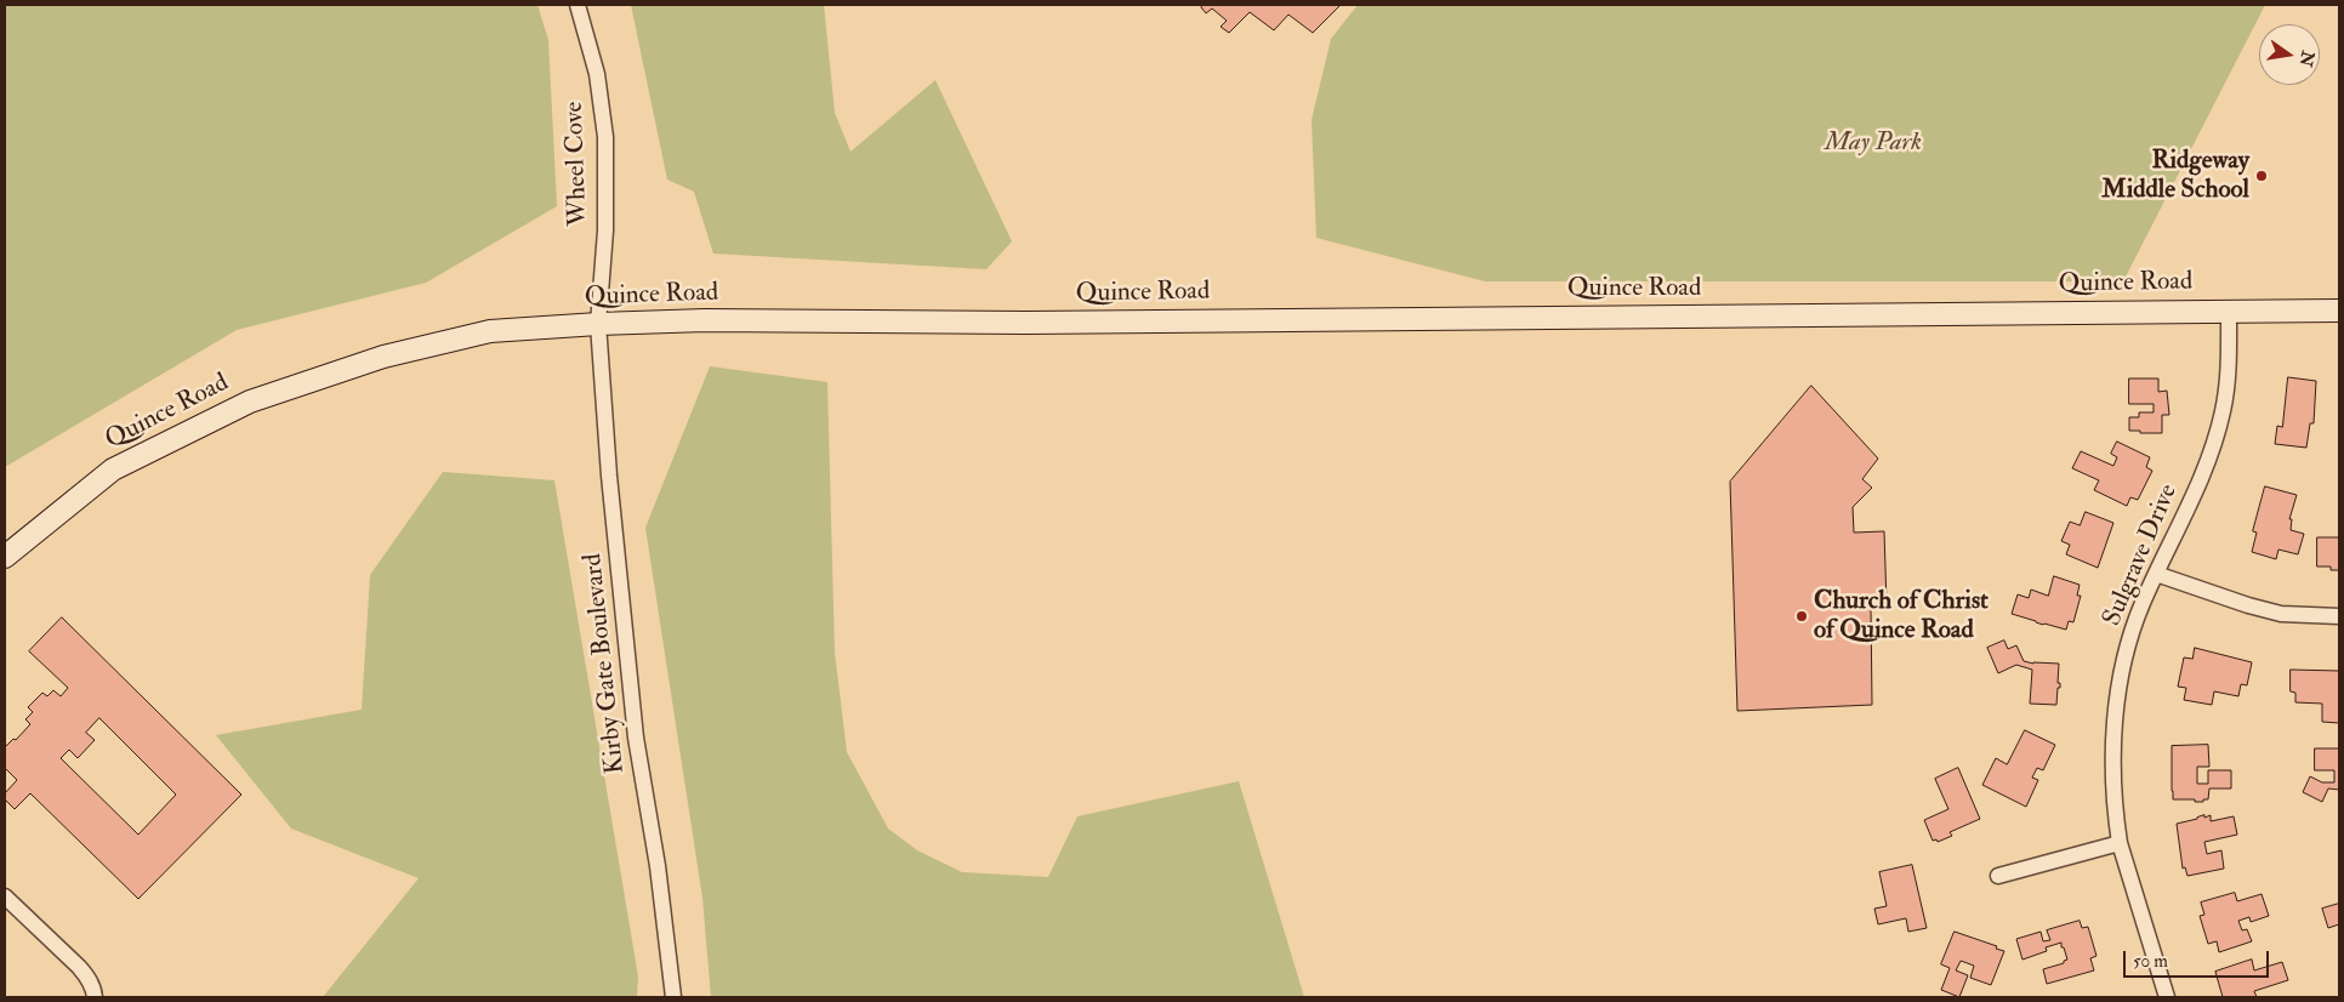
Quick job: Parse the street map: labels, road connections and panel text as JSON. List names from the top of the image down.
{
  "streets": {
    "main road": ["Quince Road"],
    "street": ["Wheel Cove", "Sulgrave Drive", "Kirby Gate Boulevard"]
  },
  "crossings": [
    ["Wheel Cove", "Quince Road"],
    ["Wheel Cove", "Kirby Gate Boulevard"],
    ["Quince Road", "Sulgrave Drive"],
    ["Quince Road", "Kirby Gate Boulevard"]
  ],
  "parks": ["May Park"],
  "places": ["Ridgeway Middle School", "Church of Christ of Quince Road"],
  "scale_bar": "50 m",
  "north": "right"
}
